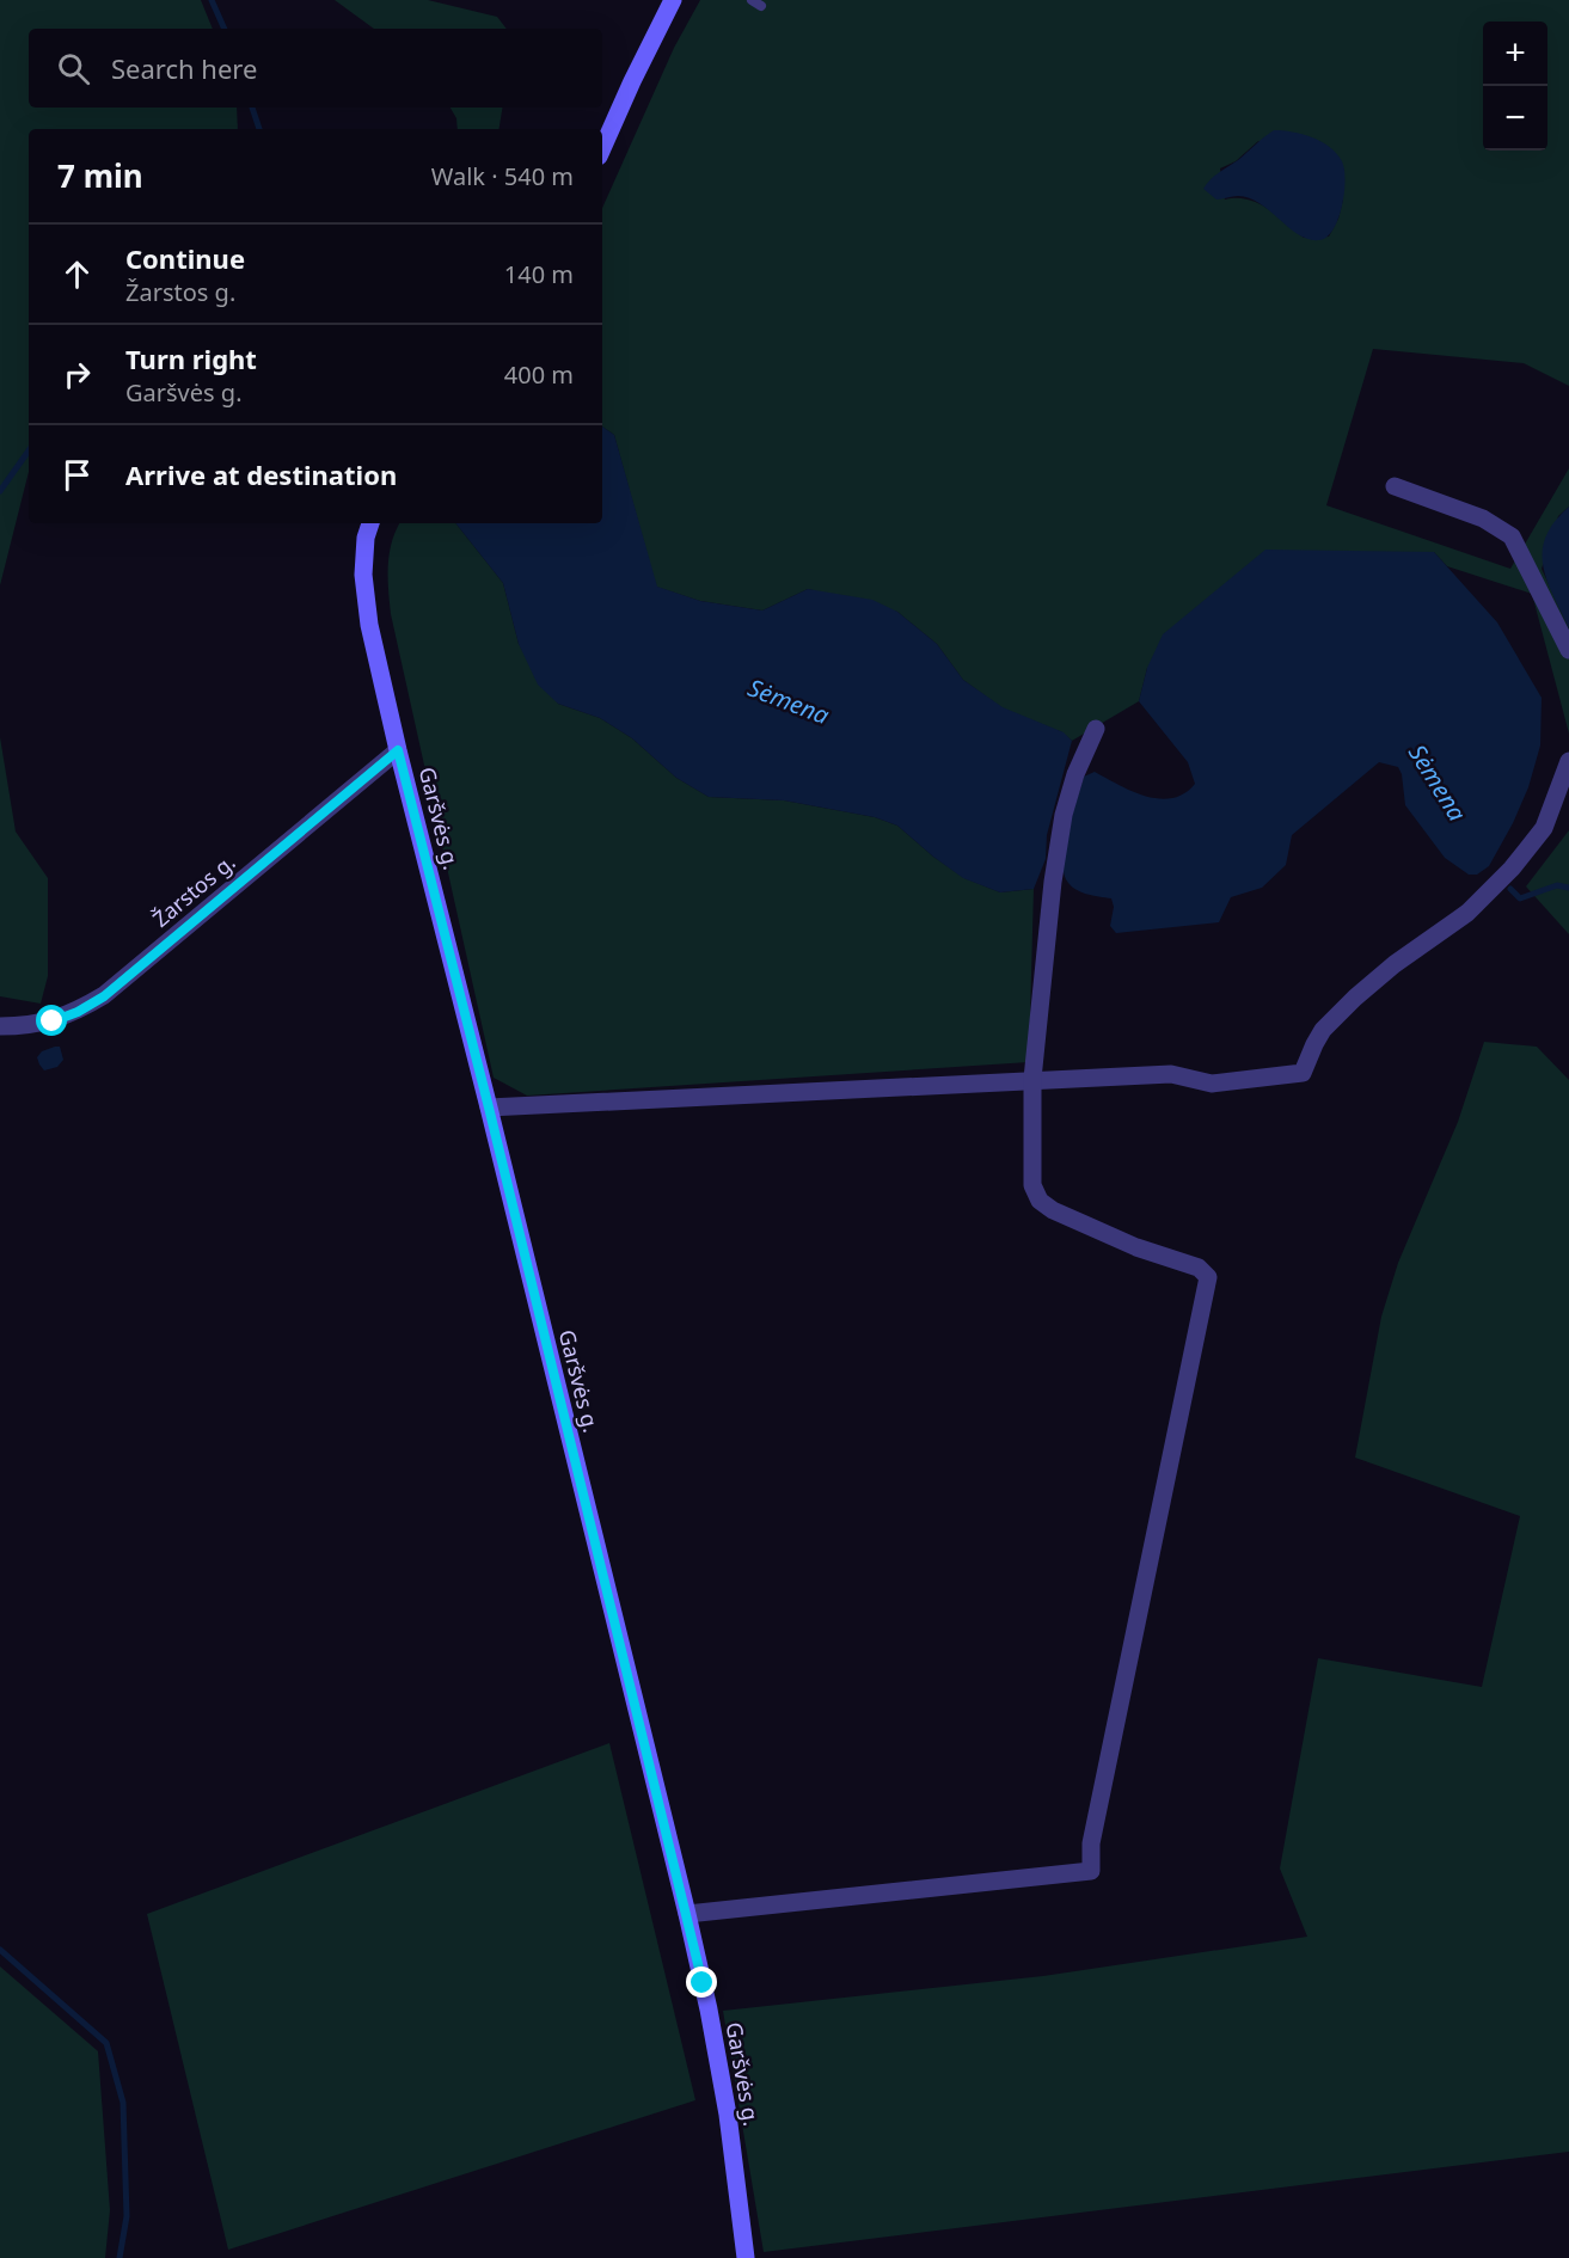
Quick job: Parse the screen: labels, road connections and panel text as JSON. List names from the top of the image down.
{
  "streets": {
    "main road": ["Garšvės g."],
    "street": ["Žarstos g."]
  },
  "crossings": [
    ["Garšvės g.", "Žarstos g."]
  ],
  "water": ["Sėmena"],
  "page": {
    "map_buttons": ["+", "−"],
    "search": "Search here",
    "heading": ["7 min", "Walk · 540 m"],
    "list": [
      ["Continue", "Žarstos g.", "140 m"],
      ["Turn right", "Garšvės g.", "400 m"],
      "Arrive at destination"
    ]
  }
}
